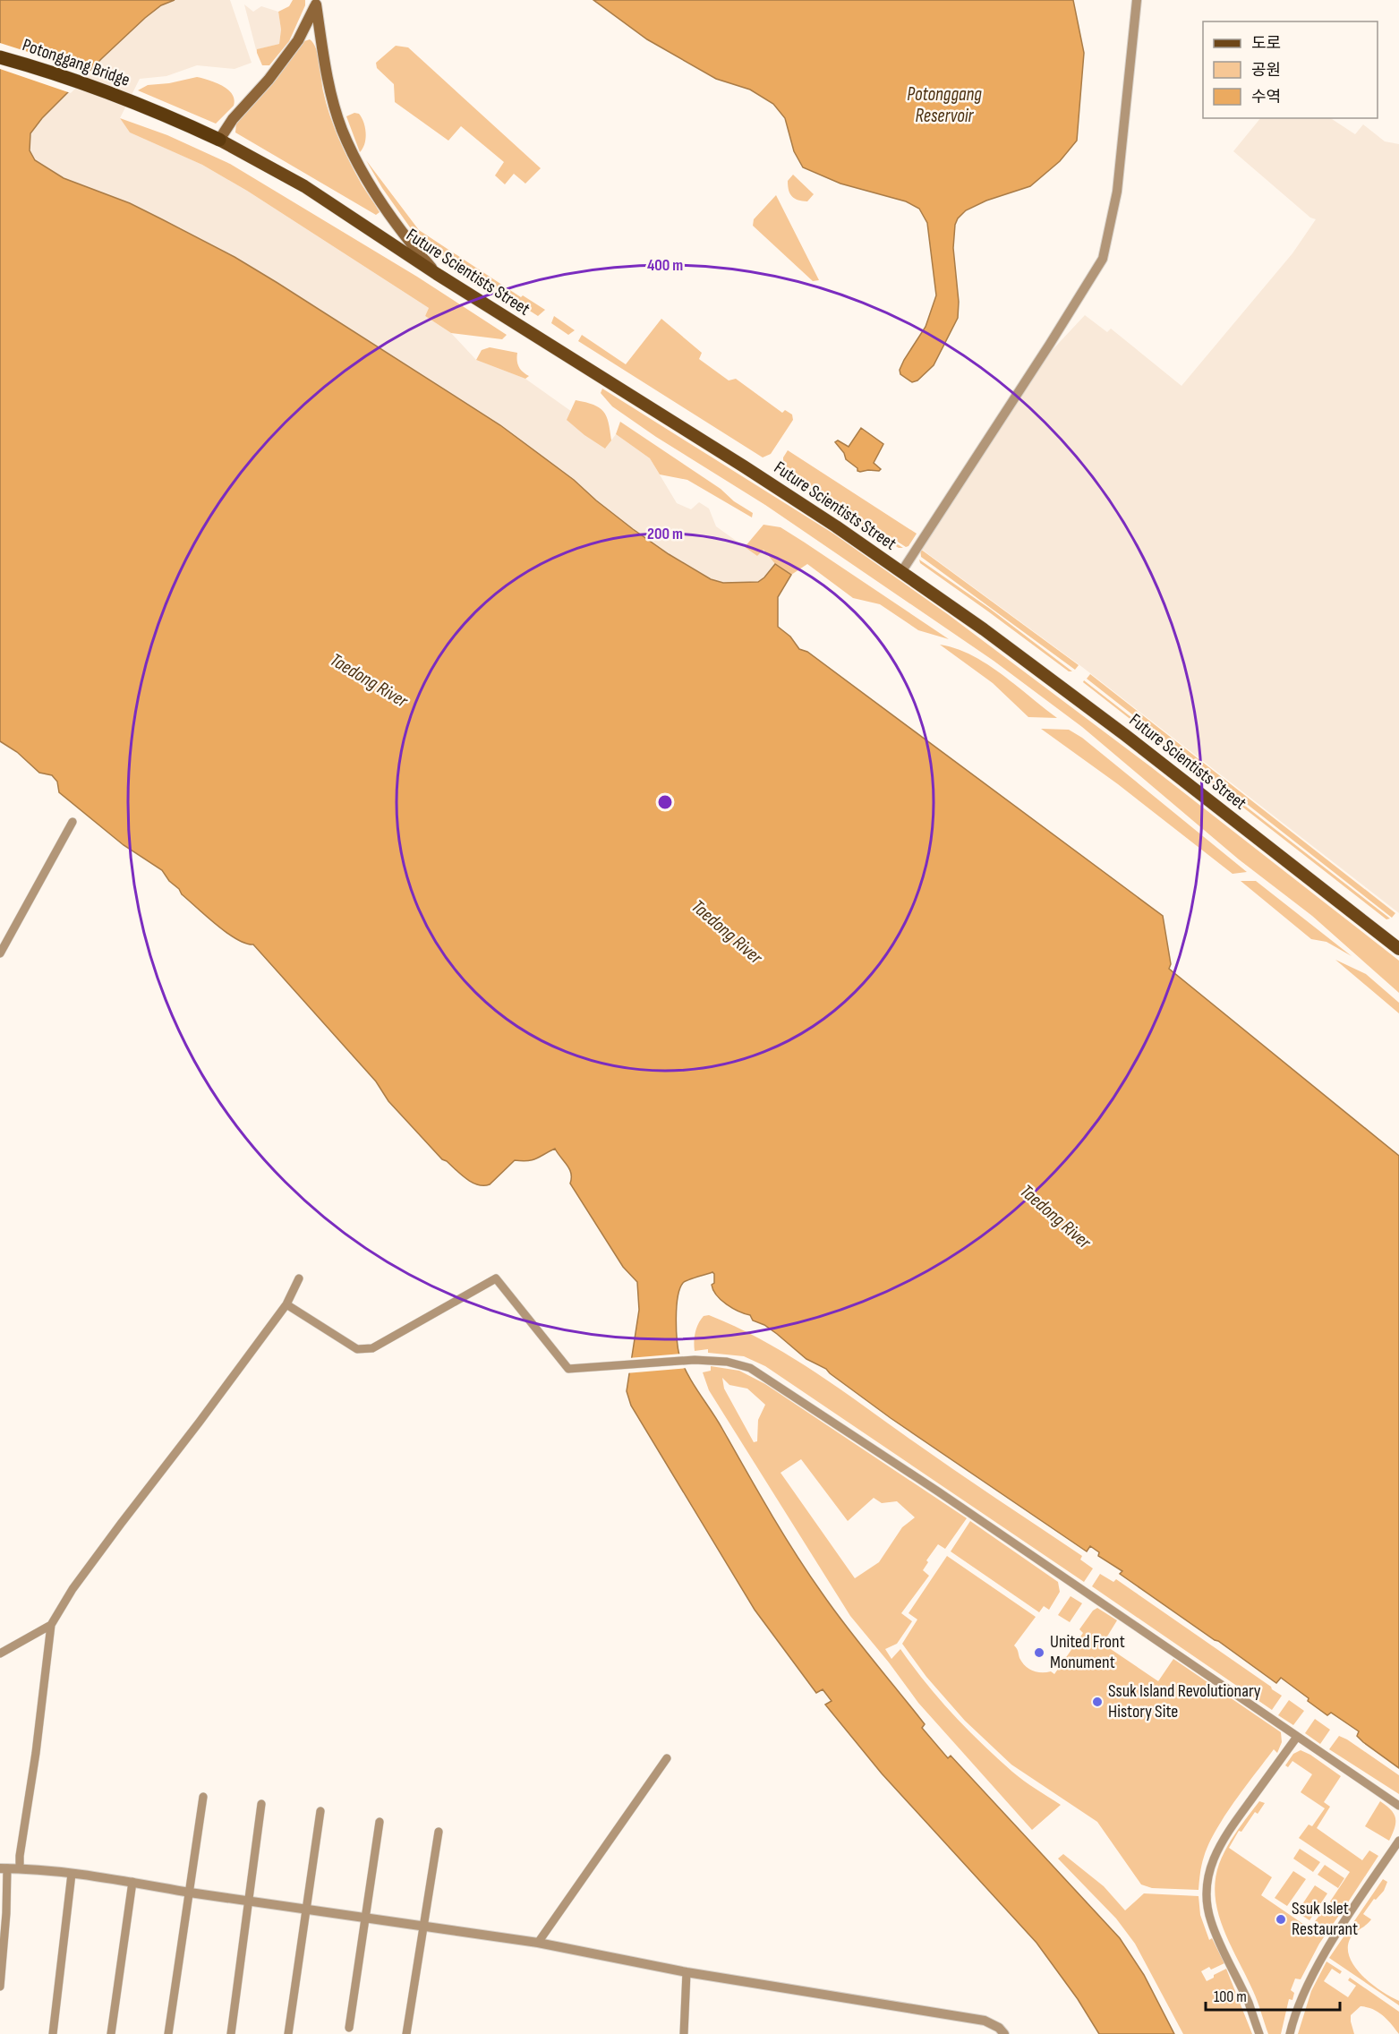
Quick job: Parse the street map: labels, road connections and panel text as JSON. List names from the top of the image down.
{
  "streets": {
    "highway": ["Potonggang Bridge"],
    "main road": ["Future Scientists Street"]
  },
  "crossings": [
    ["Potonggang Bridge", "Future Scientists Street"]
  ],
  "water": ["Potonggang Reservoir", "Taedong River"],
  "places": ["United Front Monument", "Ssuk Island Revolutionary History Site", "Ssuk Islet Restaurant"],
  "legend": ["도로", "공원", "수역"],
  "scale_bar": "100 m",
  "rings": ["400 m", "200 m"]
}
